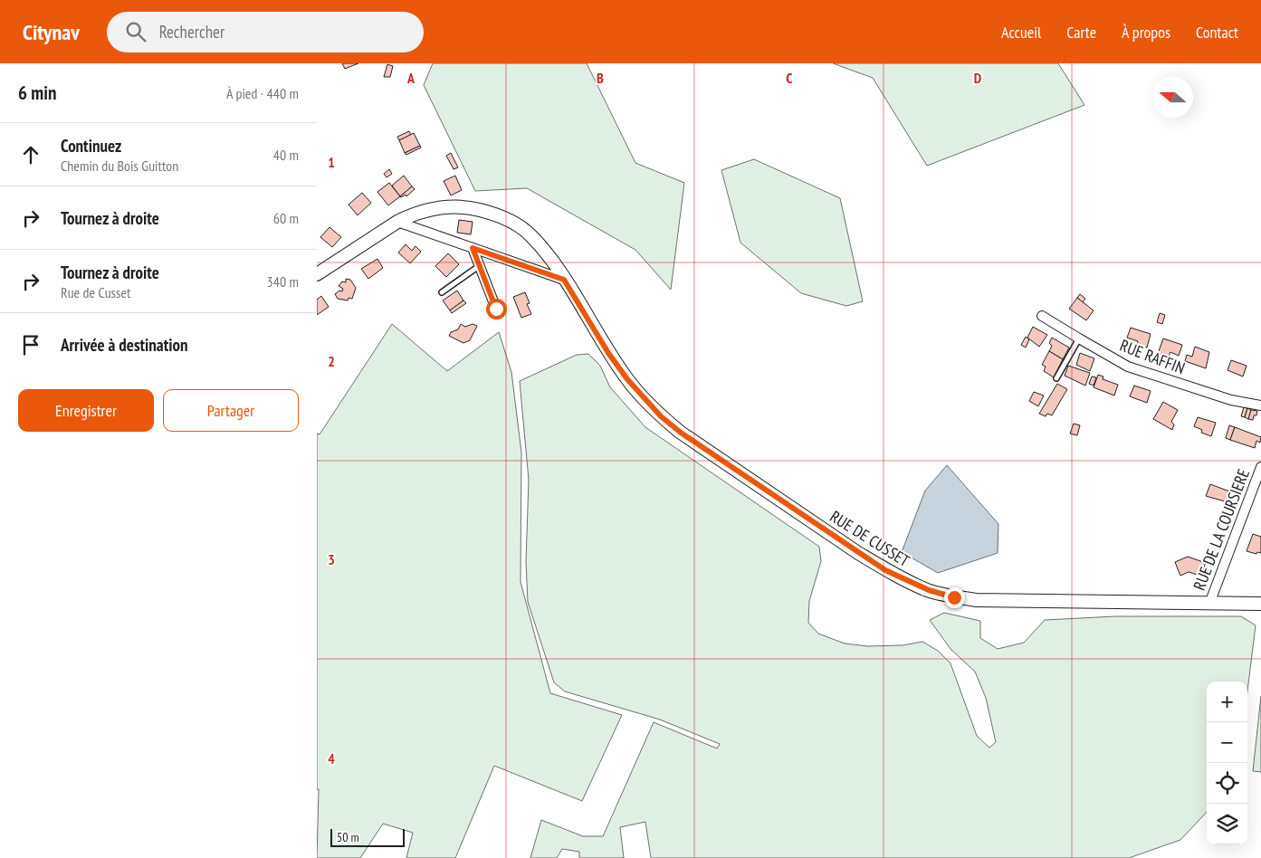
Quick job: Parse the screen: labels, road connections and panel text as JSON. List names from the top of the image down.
{
  "streets": {
    "street": ["RUE RAFFIN", "RUE DE LA COURSIERE", "RUE DE CUSSET"]
  },
  "crossings": [
    ["RUE DE LA COURSIERE", "RUE DE CUSSET"]
  ],
  "scale_bar": "50 m",
  "north": "left",
  "page": {
    "header": "Citynav",
    "search": "Rechercher",
    "nav": [
      "Accueil",
      "Carte",
      "À propos",
      "Contact"
    ],
    "heading": ["6 min", "À pied · 440 m"],
    "list": [
      ["Continuez", "Chemin du Bois Guitton", "40 m"],
      ["Tournez à droite", "60 m"],
      ["Tournez à droite", "Rue de Cusset", "340 m"],
      "Arrivée à destination"
    ],
    "buttons": ["Enregistrer", "Partager"],
    "map_buttons": ["+", "−"],
    "scale": "50 m"
  },
  "grid": {
    "columns": [
      "A",
      "B",
      "C",
      "D"
    ],
    "rows": [
      "1",
      "2",
      "3",
      "4"
    ]
  }
}
